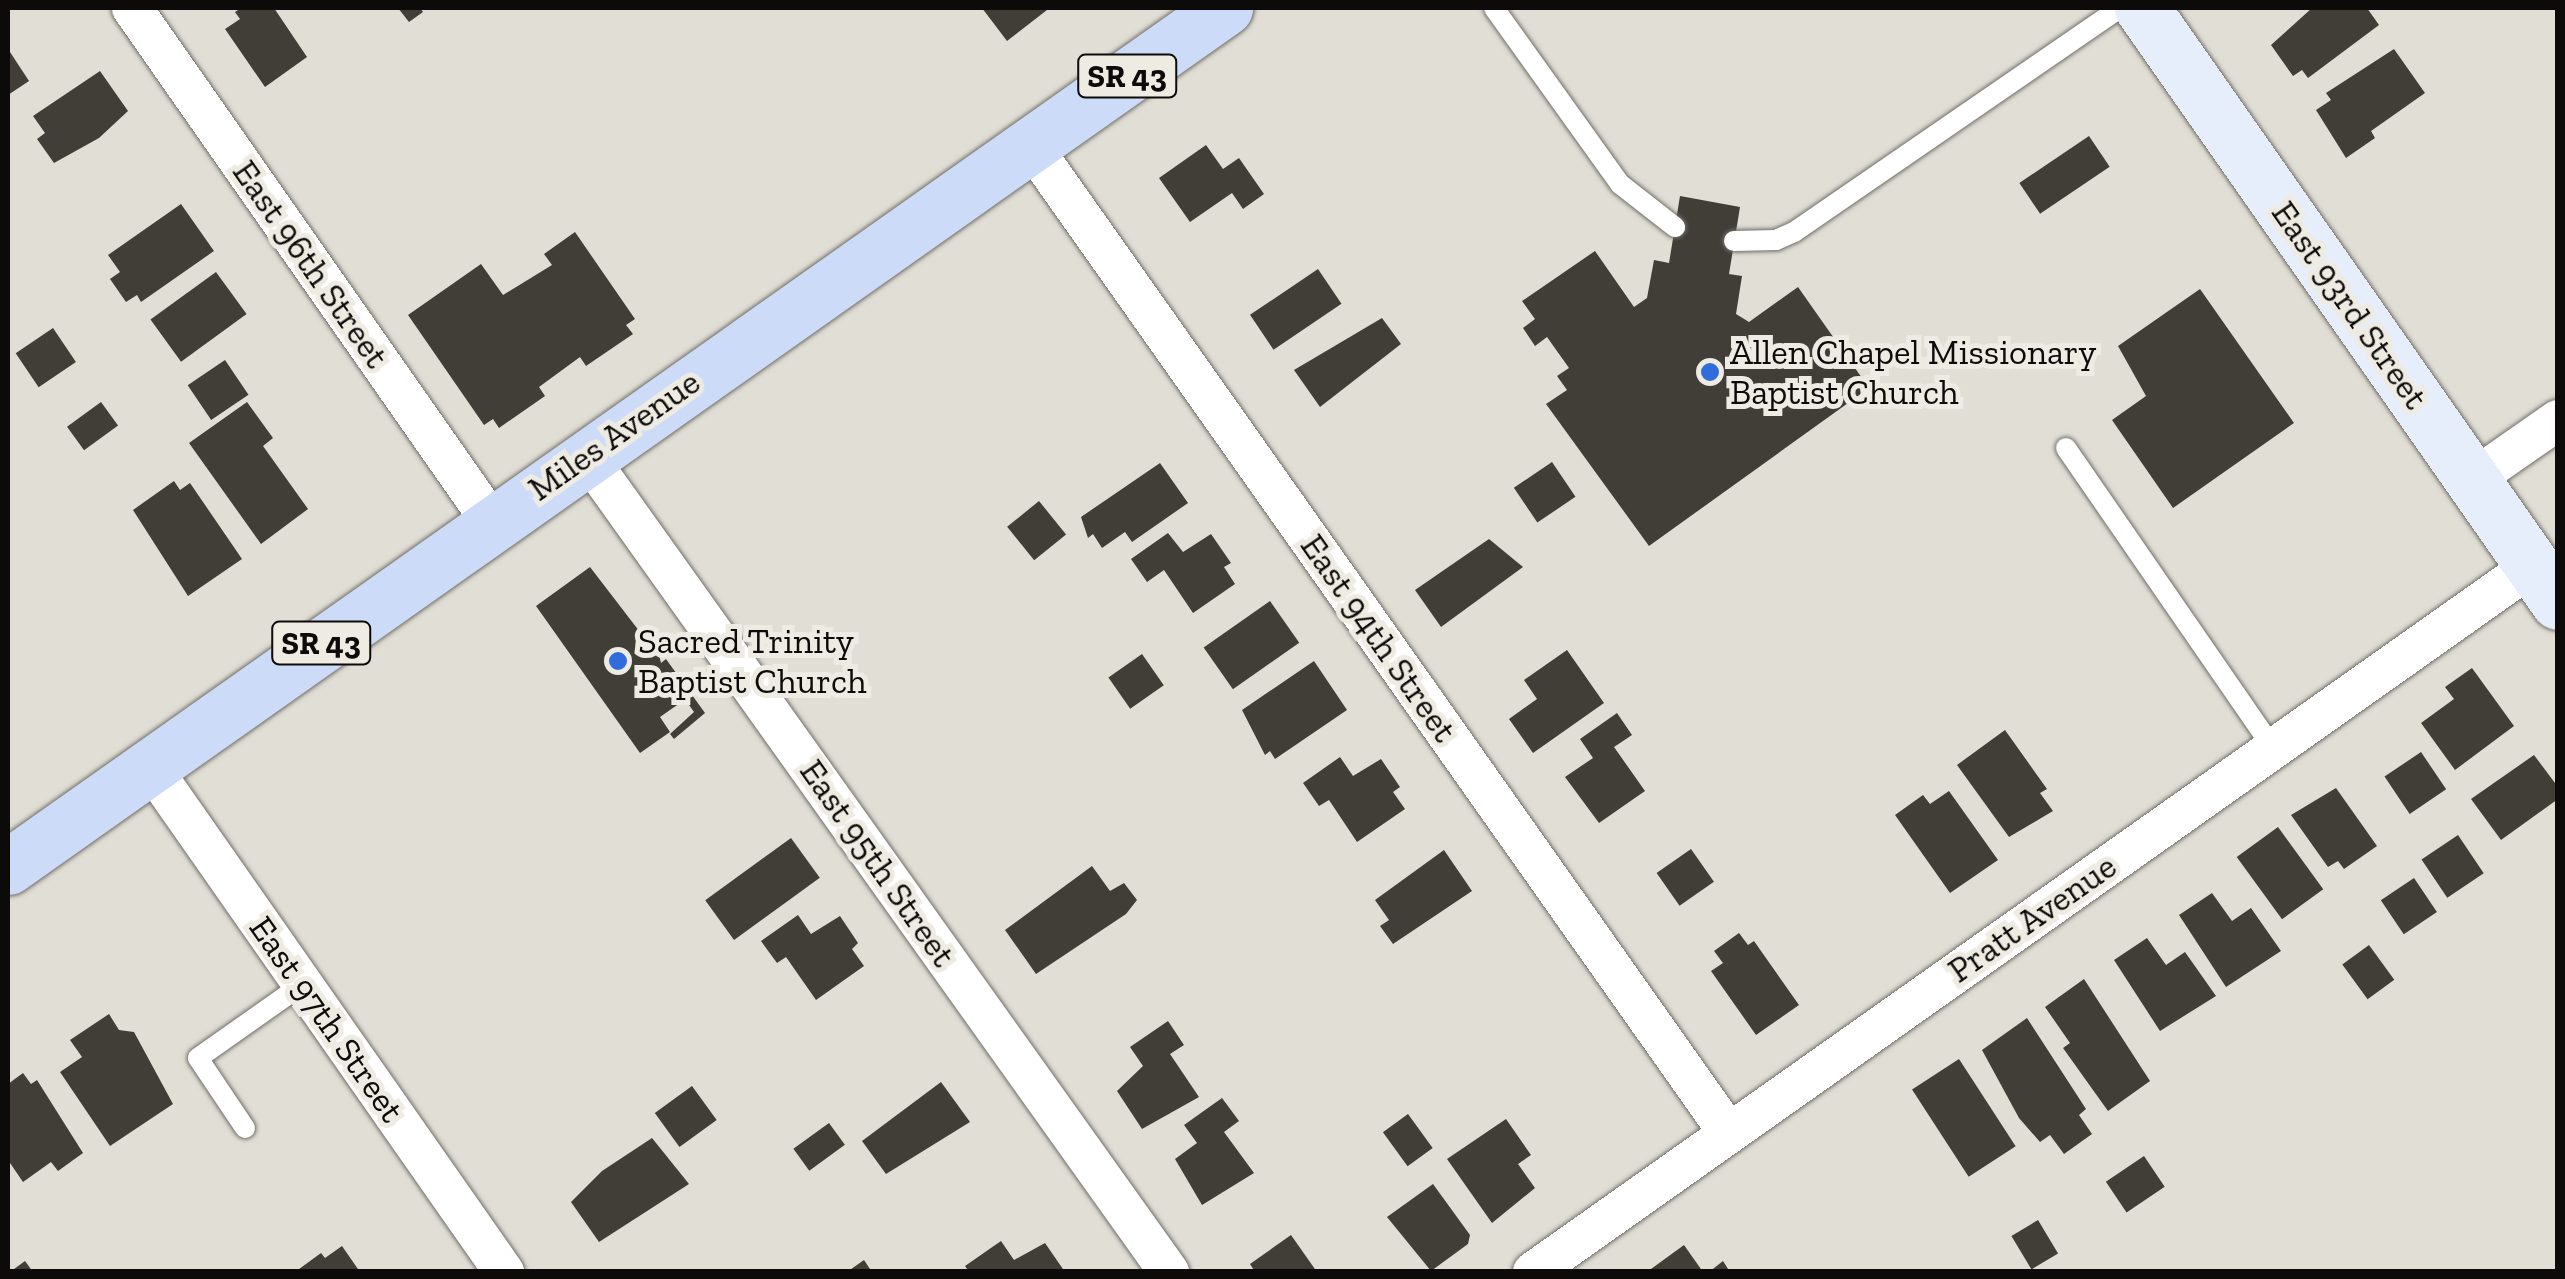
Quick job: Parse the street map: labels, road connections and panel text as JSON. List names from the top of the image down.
{
  "streets": {
    "main road": ["SR 43", "East 93rd Street", "Miles Avenue"],
    "street": [
      "East 96th Street",
      "East 94th Street",
      "East 95th Street",
      "Pratt Avenue",
      "East 97th Street"
    ]
  },
  "crossings": [
    ["East 96th Street", "Miles Avenue"],
    ["East 93rd Street", "Pratt Avenue"],
    ["Miles Avenue", "East 94th Street"],
    ["Miles Avenue", "East 95th Street"],
    ["Miles Avenue", "East 97th Street"],
    ["East 94th Street", "Pratt Avenue"]
  ],
  "places": ["Allen Chapel Missionary Baptist Church", "Sacred Trinity Baptist Church"]
}
